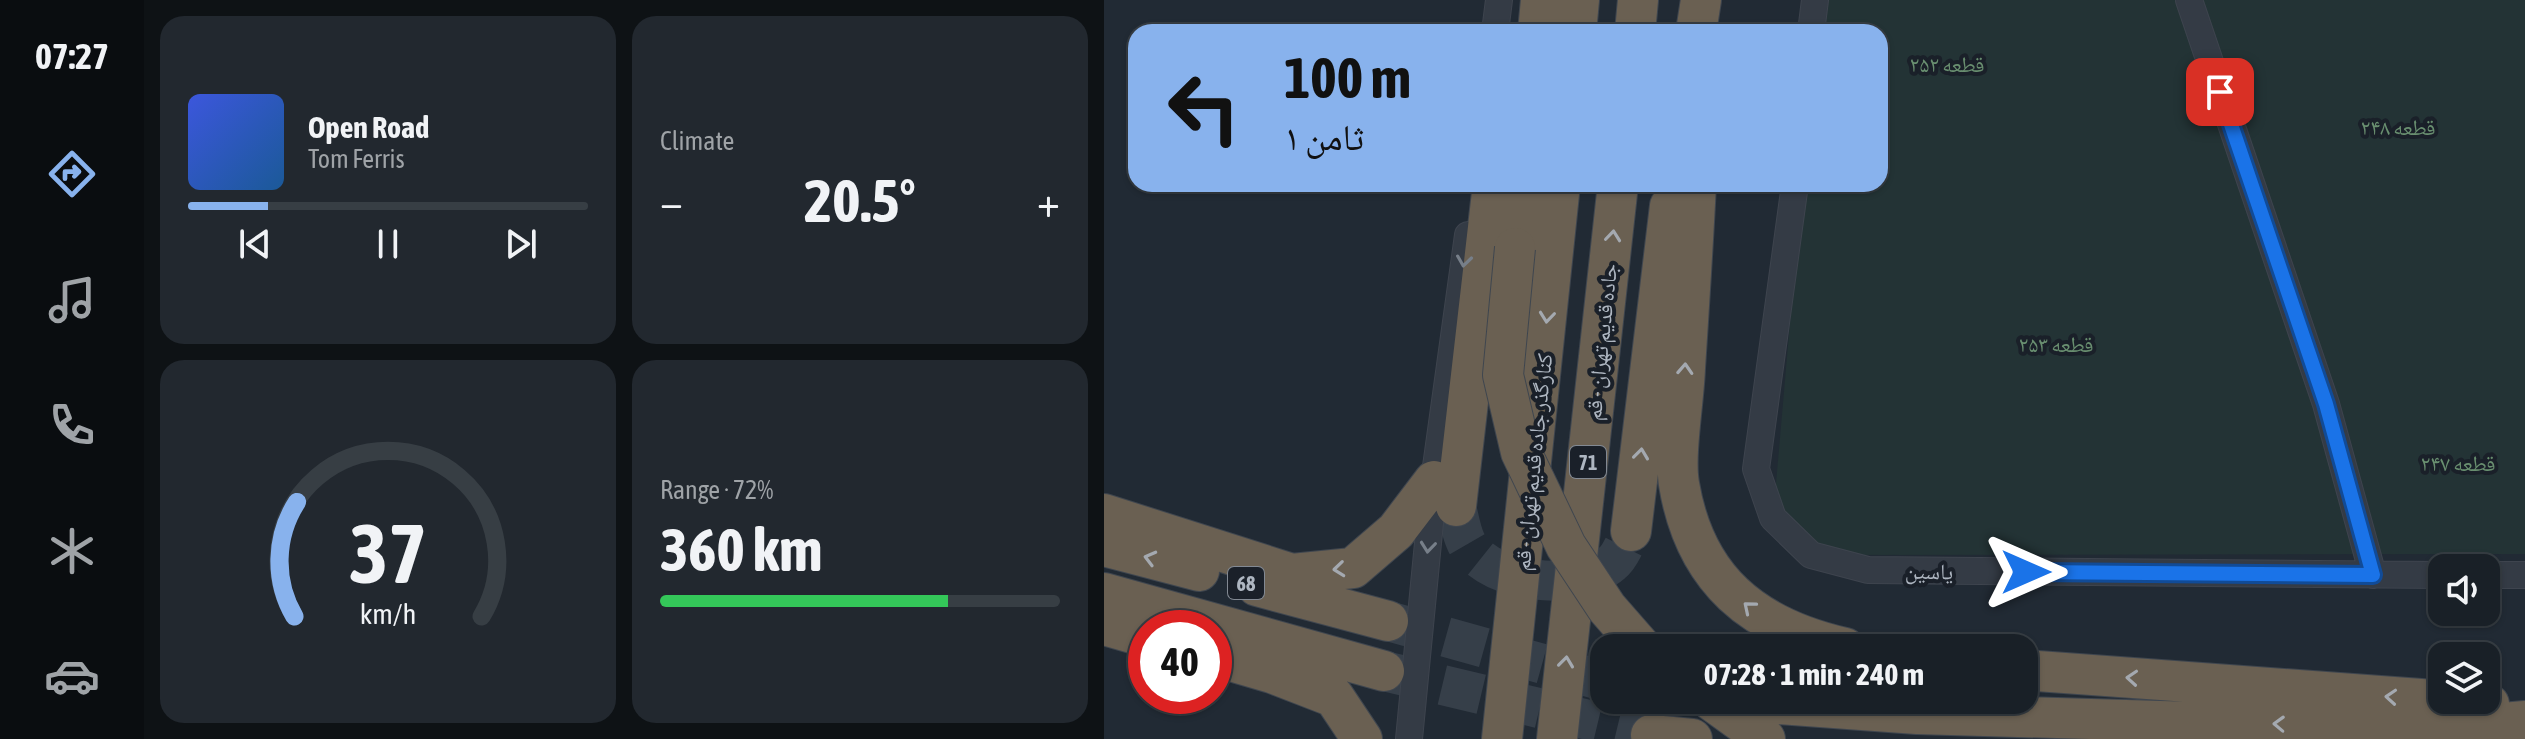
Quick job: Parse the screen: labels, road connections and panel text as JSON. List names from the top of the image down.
{
  "streets": {
    "highway": [
      "جاده قدیم تهران - قم",
      "کنارگذر جاده قدیم تهران - قم",
      "71",
      "68"
    ],
    "street": ["یاسین"]
  },
  "parks": [
    "قطعه ۲۵۲",
    "قطعه ۲۴۸",
    "قطعه ۲۵۳",
    "قطعه ۲۴۷"
  ],
  "page": {
    "tabs": "07:27",
    "tile": [
      "Climate",
      ["Range · 72%", "360 km"]
    ],
    "turn": ["100 m", "ثامن ۱"],
    "song": ["Open Road", "Tom Ferris"],
    "heat": ["−", "20.5°", "+"],
    "limit": "40",
    "trip": "07:28 · 1 min · 240 m",
    "gauge": ["37", "km/h"]
  }
}
